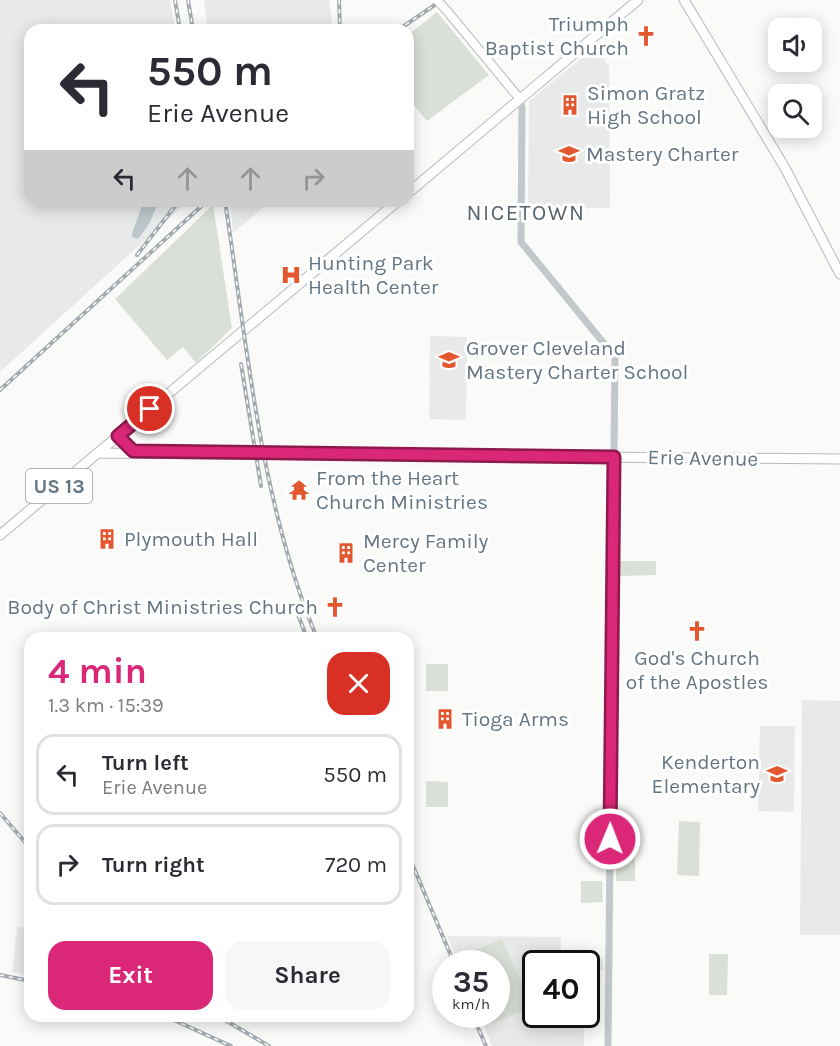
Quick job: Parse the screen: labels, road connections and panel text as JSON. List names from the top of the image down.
{
  "streets": {
    "main road": ["Erie Avenue", "US 13"]
  },
  "crossings": [
    ["Erie Avenue", "US 13"]
  ],
  "districts": ["NICETOWN"],
  "places": {
    "church": ["Triumph Baptist Church", "Body of Christ Ministries Church", "God's Church of the Apostles"],
    "building": [
      "Simon Gratz High School",
      "Plymouth Hall",
      "Mercy Family Center",
      "Tioga Arms"
    ],
    "school or university": ["Mastery Charter", "Grover Cleveland Mastery Charter School", "Kenderton Elementary"],
    "hospital": ["Hunting Park Health Center"],
    "temple": ["From the Heart Church Ministries"]
  },
  "page": {
    "turn": ["550 m", "Erie Avenue"],
    "heading": ["4 min", "1.3 km · 15:39"],
    "list": [
      {
        "name": "Turn left",
        "note": "Erie Avenue",
        "value": "550 m"
      },
      {
        "name": "Turn right",
        "value": "720 m"
      }
    ],
    "buttons": ["Exit", "Share"],
    "speed": "35 km/h",
    "limit": "40"
  }
}
